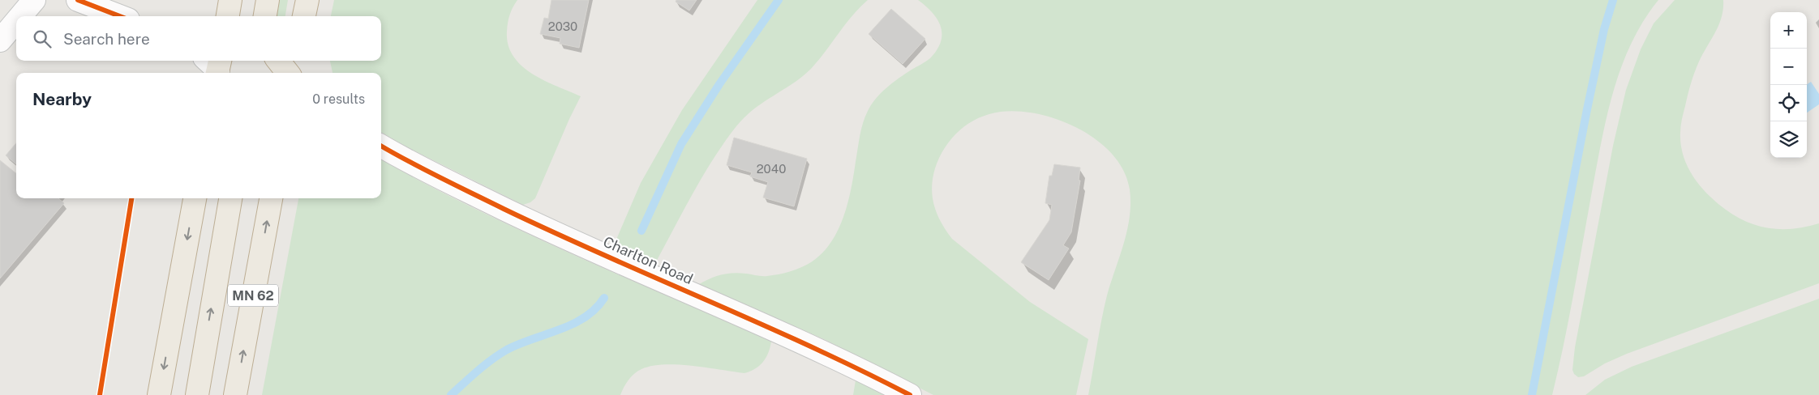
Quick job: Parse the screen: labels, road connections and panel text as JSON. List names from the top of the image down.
{
  "streets": {
    "highway": ["MN 62"],
    "street": ["Charlton Road"]
  },
  "house_numbers": ["2030", "2040"],
  "page": {
    "map_buttons": ["+", "−"],
    "search": "Search here",
    "heading": ["Nearby", "0 results"]
  }
}
